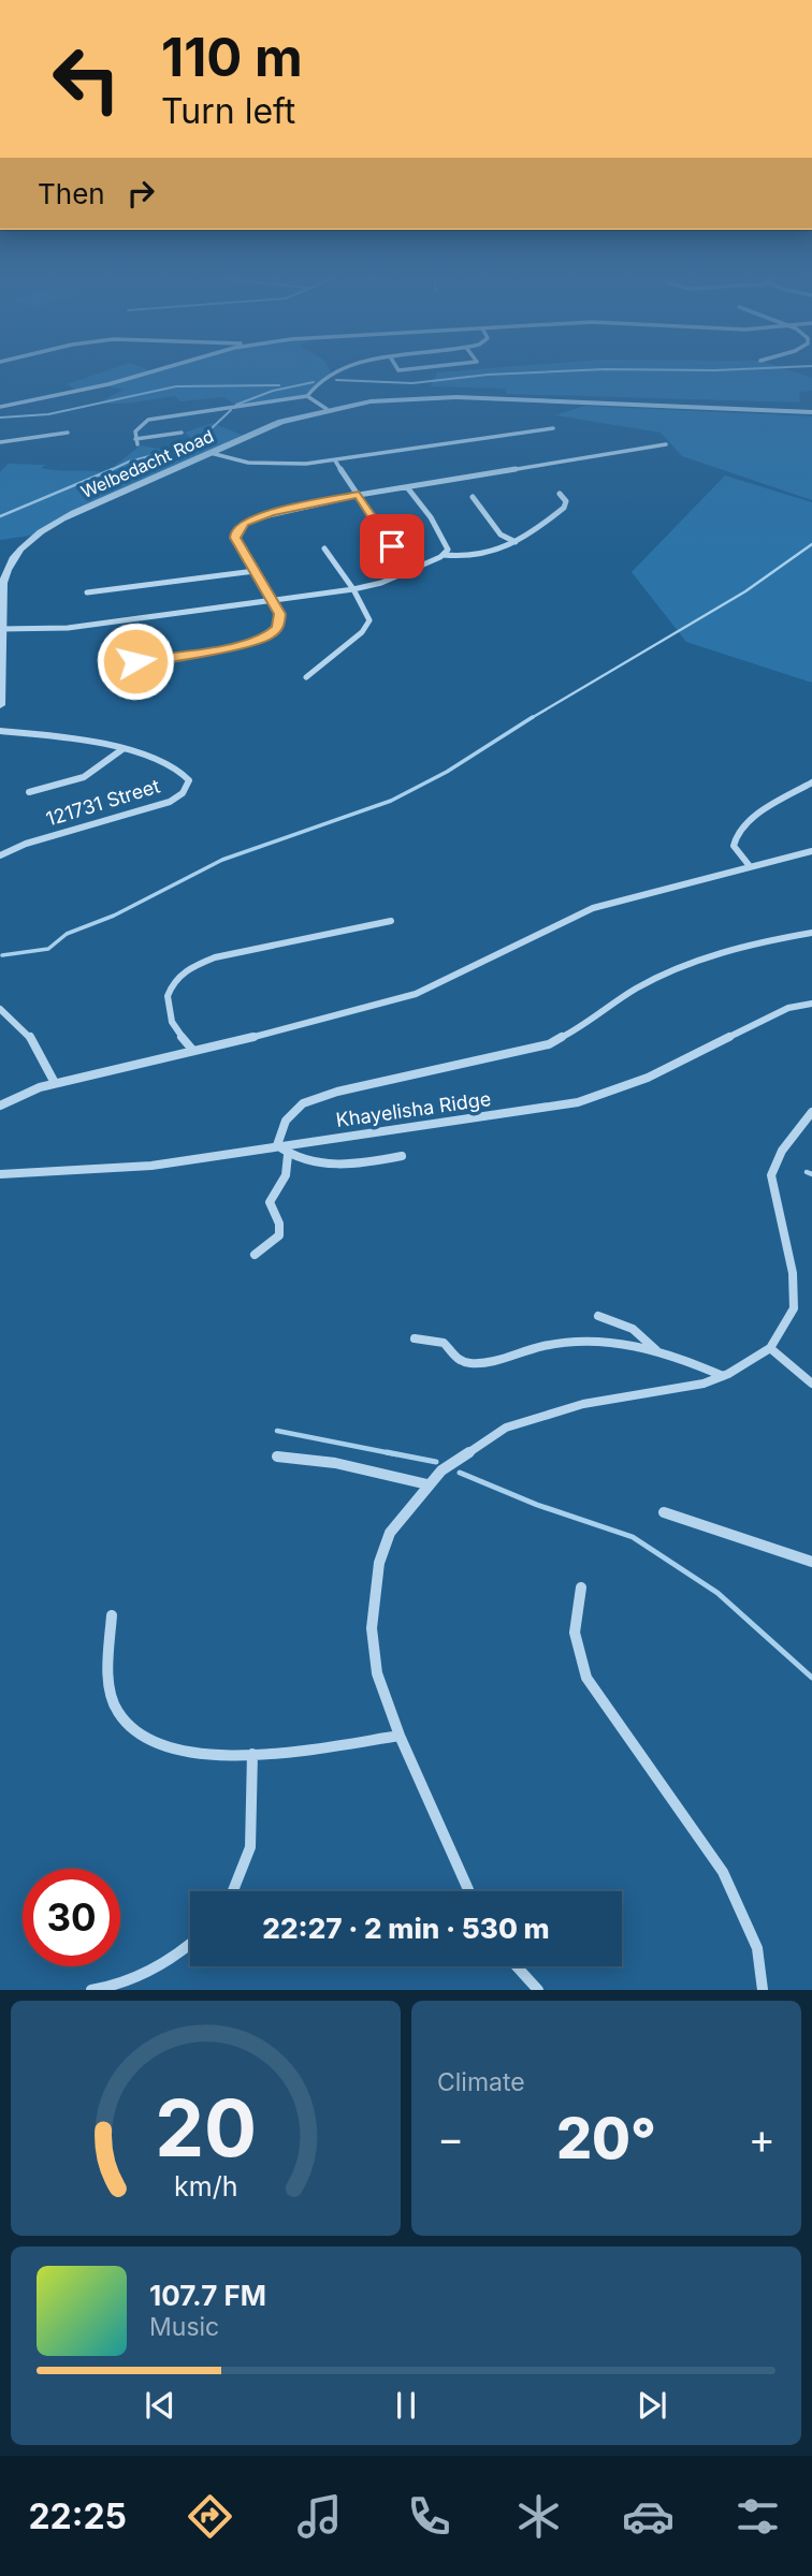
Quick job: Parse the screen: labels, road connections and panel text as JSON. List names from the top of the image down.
{
  "streets": {
    "street": ["Welbedacht Road", "121731 Street", "Khayelisha Ridge"]
  },
  "page": {
    "turn": ["110 m", "Turn left"],
    "then": "Then",
    "limit": "30",
    "trip": "22:27 · 2 min · 530 m",
    "tile": "Climate",
    "heat": ["−", "20°", "+"],
    "song": ["107.7 FM", "Music"],
    "tabs": "22:25",
    "gauge": ["20", "km/h"]
  }
}
